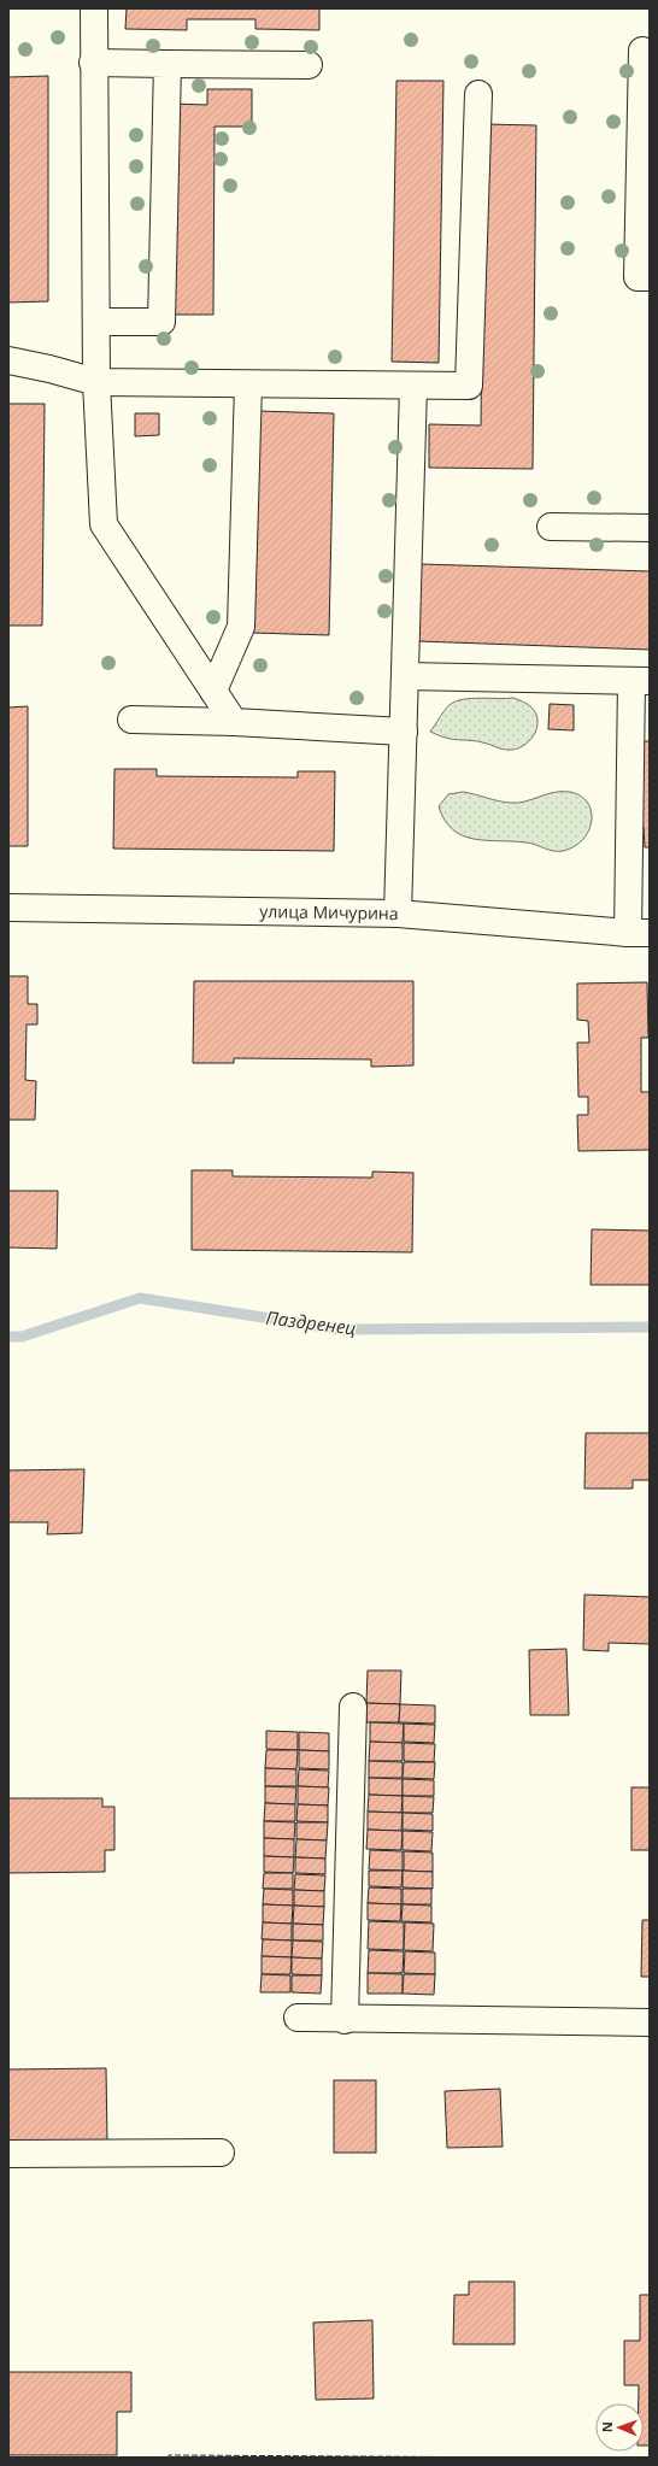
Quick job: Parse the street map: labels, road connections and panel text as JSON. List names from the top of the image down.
{
  "streets": {
    "street": ["улица Мичурина"]
  },
  "water": ["Паздренец"],
  "north": "left"
}
